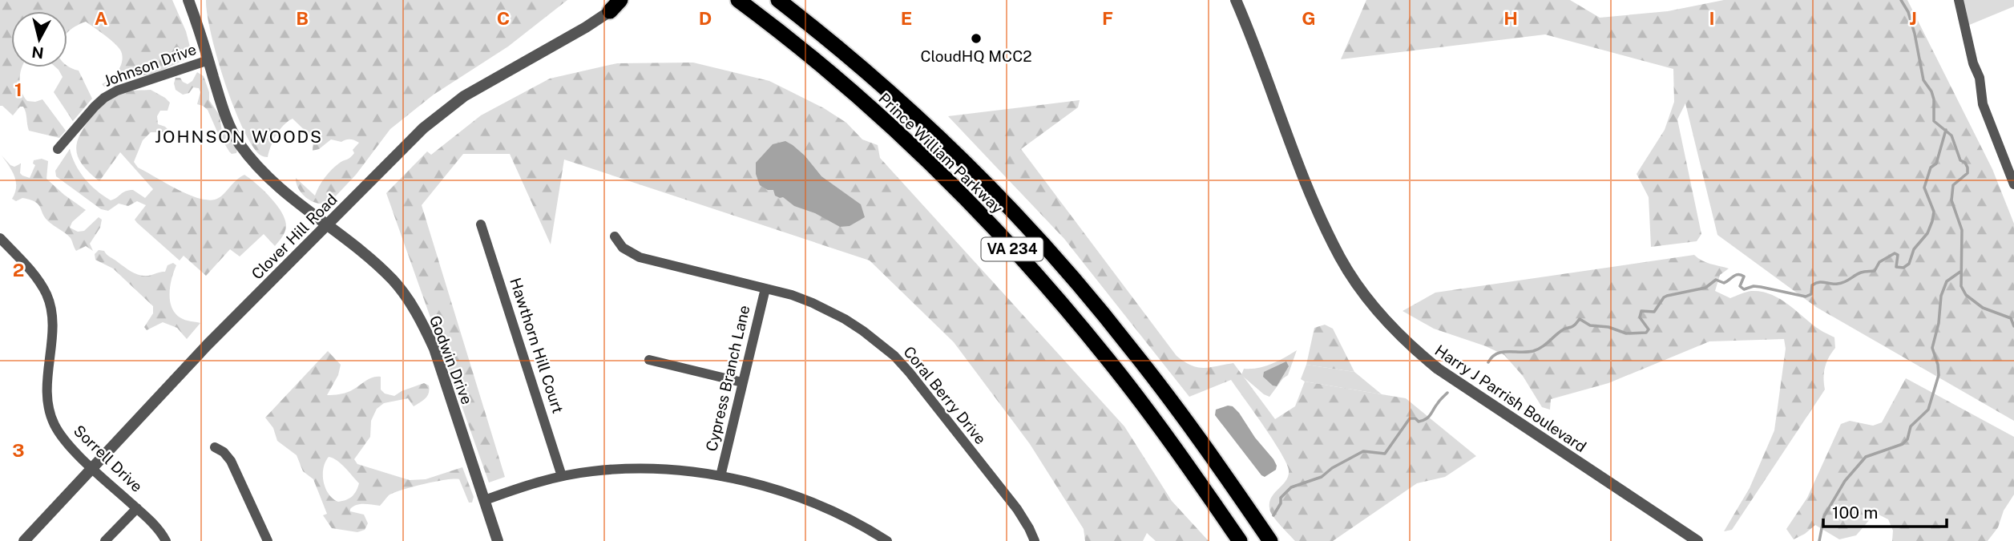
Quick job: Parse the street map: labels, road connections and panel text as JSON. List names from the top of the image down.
{
  "streets": {
    "highway": ["Prince William Parkway", "VA 234"],
    "street": [
      "Johnson Drive",
      "Clover Hill Road",
      "Hawthorn Hill Court",
      "Godwin Drive",
      "Cypress Branch Lane",
      "Coral Berry Drive",
      "Harry J Parrish Boulevard",
      "Sorrell Drive"
    ]
  },
  "crossings": [
    ["Johnson Drive", "Godwin Drive"],
    ["Clover Hill Road", "Godwin Drive"],
    ["Clover Hill Road", "Sorrell Drive"],
    ["Cypress Branch Lane", "Coral Berry Drive"]
  ],
  "districts": ["JOHNSON WOODS"],
  "places": ["CloudHQ MCC2"],
  "scale_bar": "100 m",
  "north": "bottom",
  "grid": {
    "columns": [
      "A",
      "B",
      "C",
      "D",
      "E",
      "F",
      "G",
      "H",
      "I",
      "J"
    ],
    "rows": ["1", "2", "3"]
  }
}
